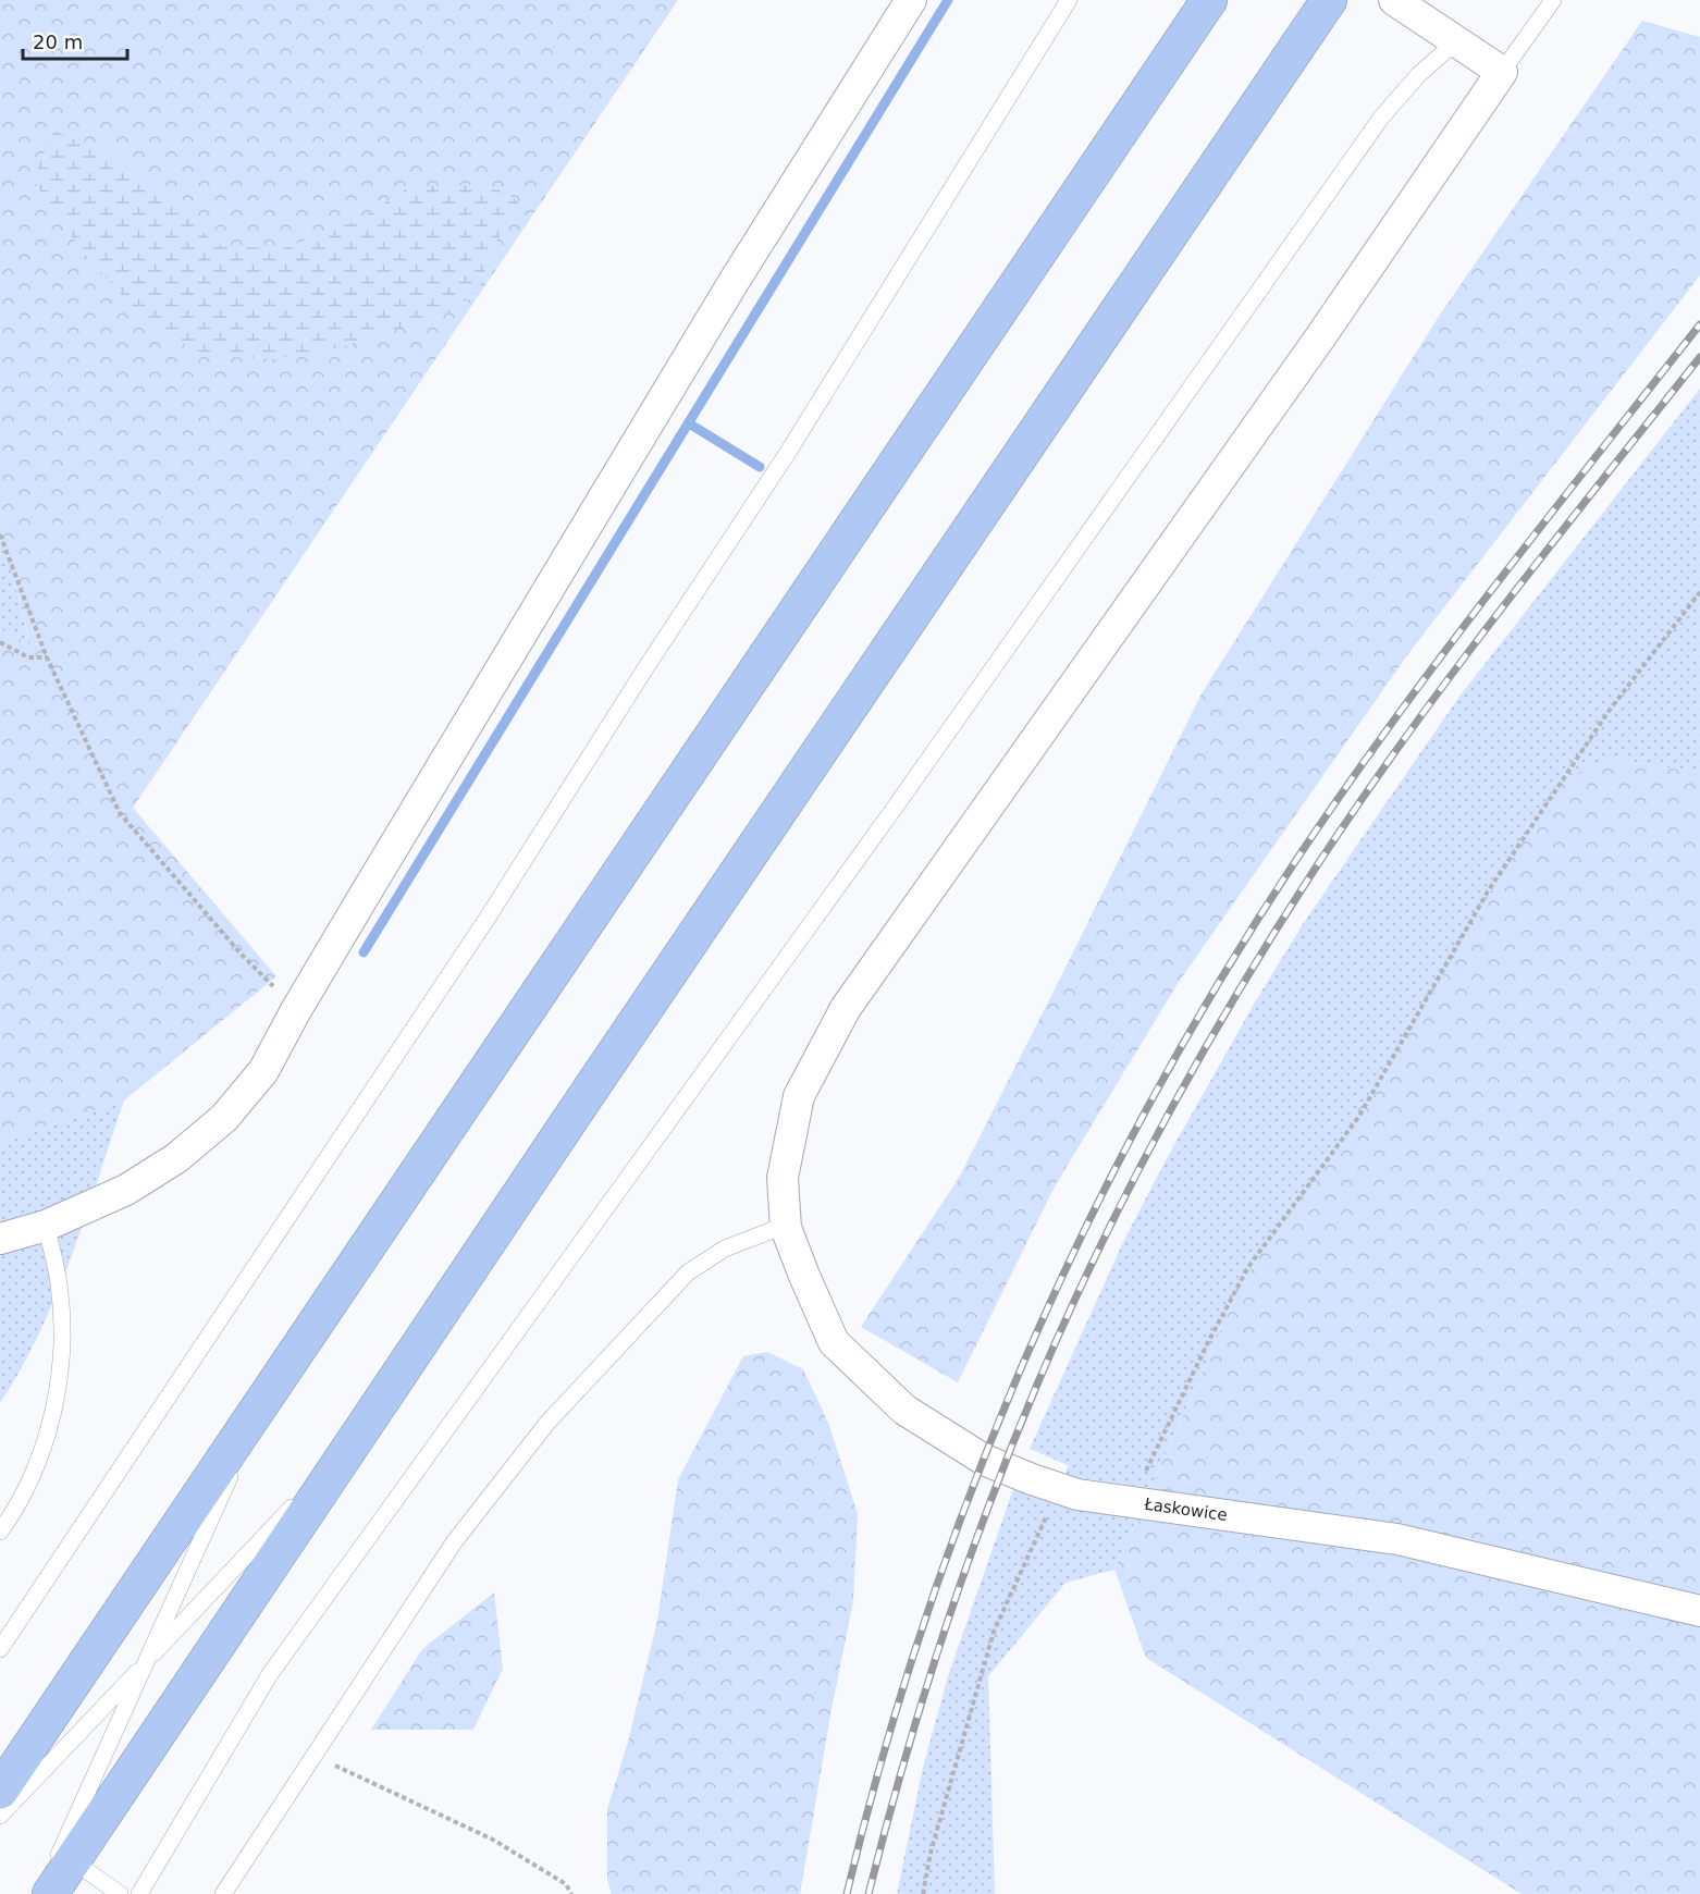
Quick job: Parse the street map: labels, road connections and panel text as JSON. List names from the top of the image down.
{
  "streets": {
    "street": ["Łaskowice"]
  },
  "scale_bar": "20 m"
}
